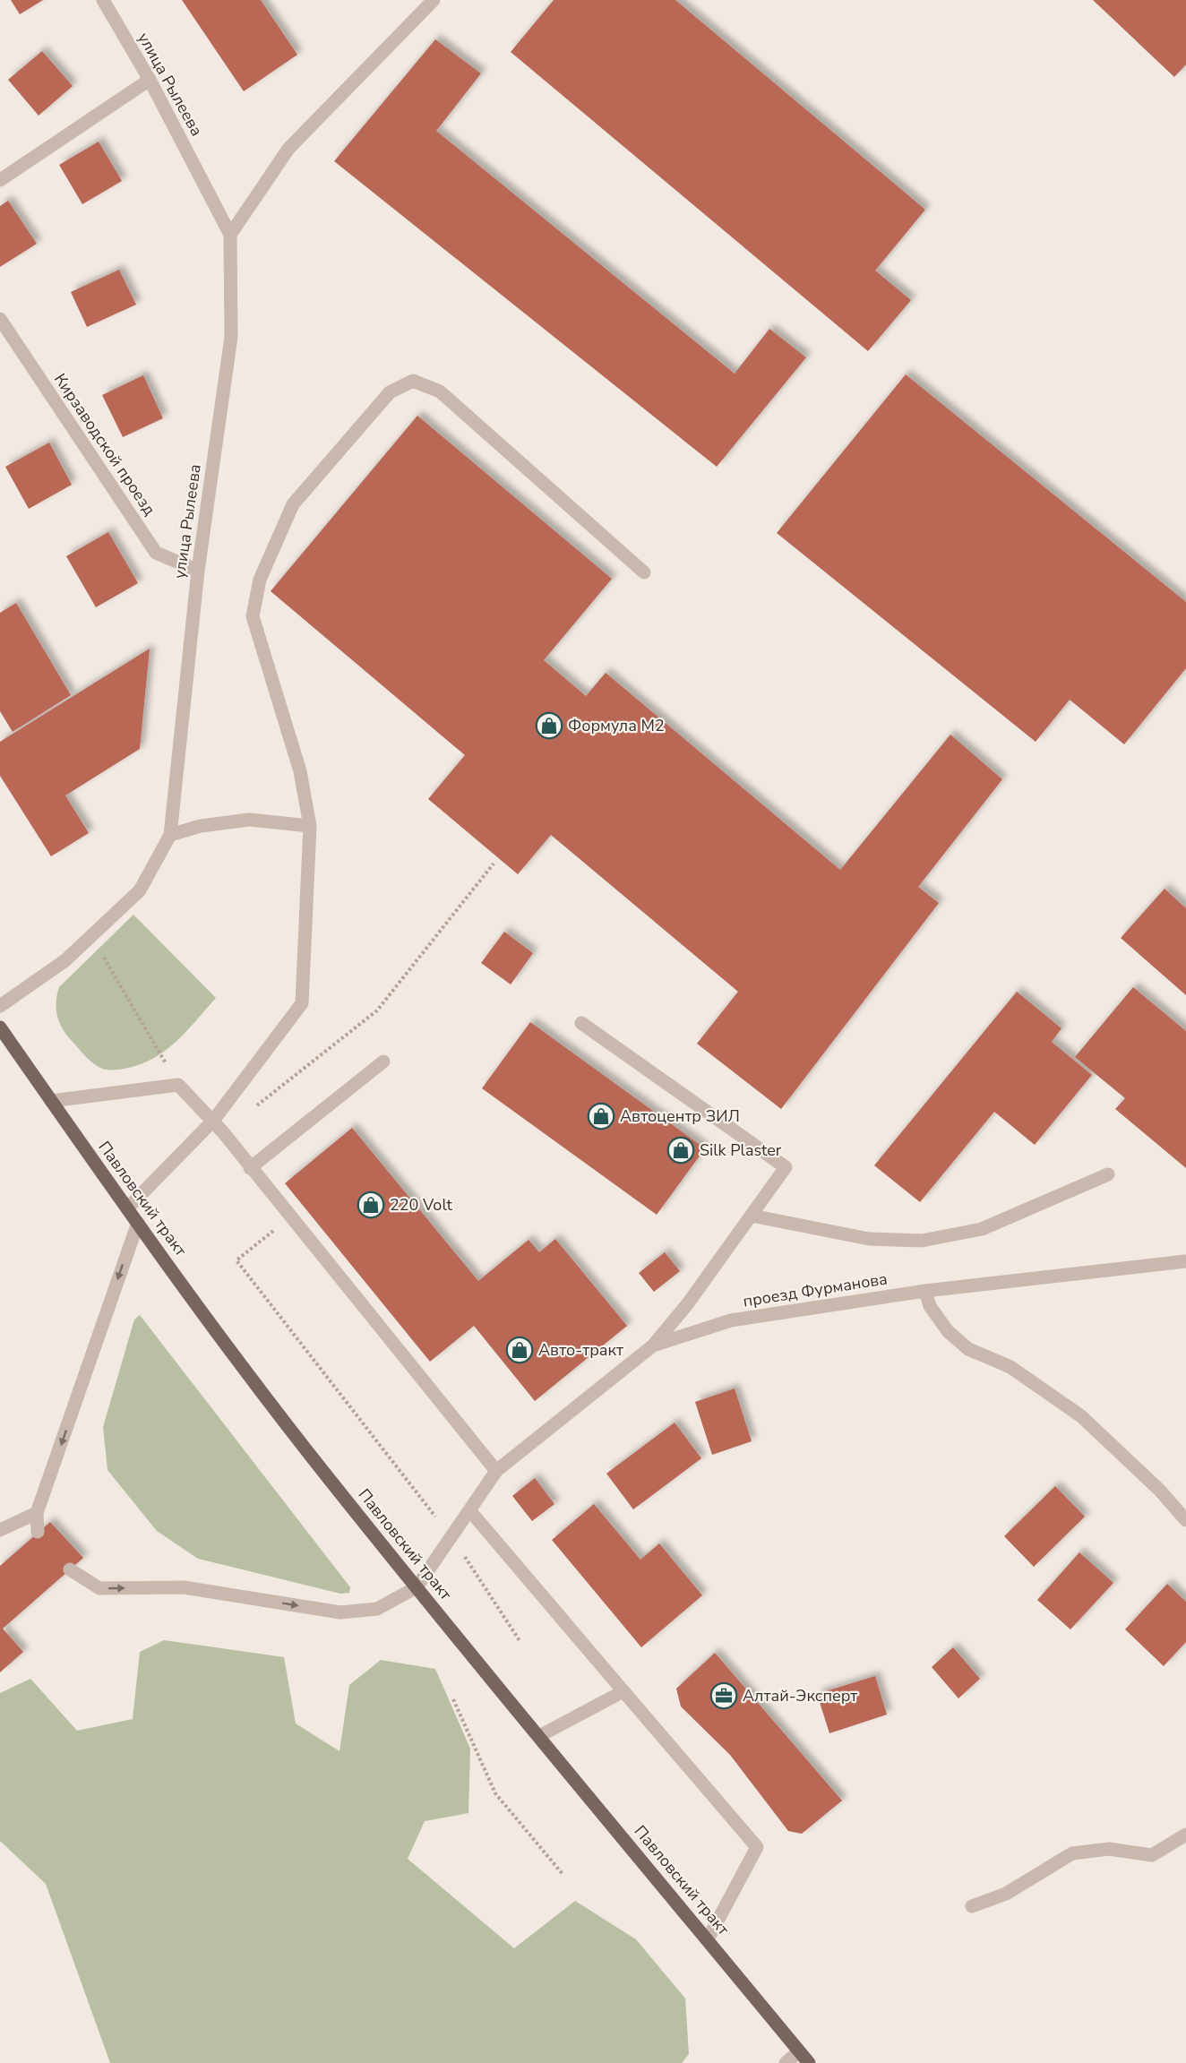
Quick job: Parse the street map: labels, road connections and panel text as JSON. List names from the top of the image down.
{
  "streets": {
    "main road": ["Павловский тракт"],
    "street": ["улица Рылеева", "Кирзаводской проезд", "проезд Фурманова"]
  },
  "crossings": [
    ["улица Рылеева", "Кирзаводской проезд"],
    ["Павловский тракт", "проезд Фурманова"]
  ],
  "places": {
    "shop": [
      "Формула М2",
      "Автоцентр ЗИЛ",
      "Silk Plaster",
      "220 Volt",
      "Авто-тракт"
    ],
    "office": ["Алтай-Эксперт"]
  }
}
